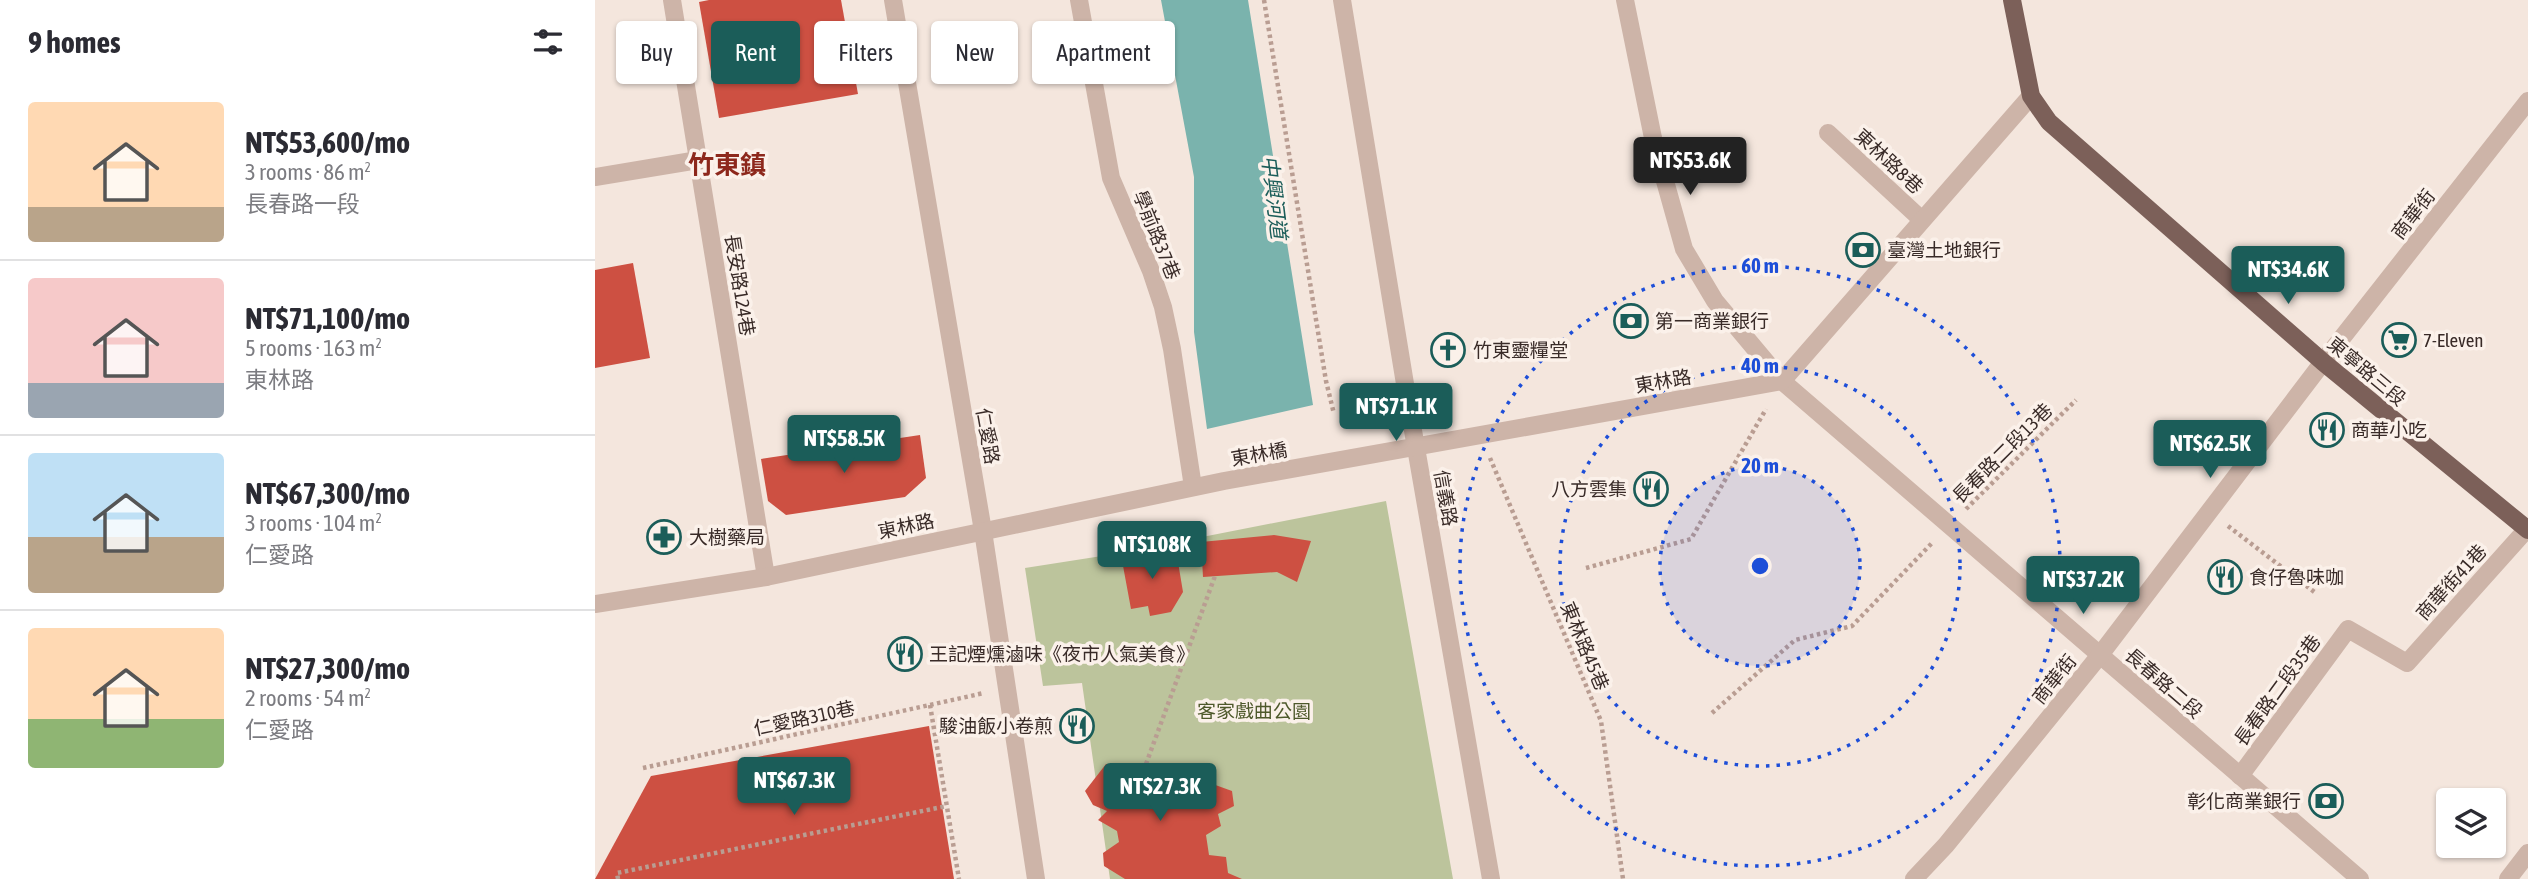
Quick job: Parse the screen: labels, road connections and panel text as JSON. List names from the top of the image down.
{
  "streets": {
    "main road": ["東寧路三段"],
    "street": [
      "東林路8巷",
      "商華街",
      "學前路37巷",
      "長安路124巷",
      "東林路",
      "仁愛路",
      "東林橋",
      "信義路",
      "商華街41巷",
      "長春路二段",
      "長春路二段35巷"
    ],
    "path": ["長春路二段13巷", "東林路45巷", "仁愛路310巷"]
  },
  "crossings": [
    ["商華街", "東寧路三段"],
    ["商華街", "長春路二段"],
    ["學前路37巷", "東林路"],
    ["長安路124巷", "東林路"],
    ["東寧路三段", "商華街41巷"],
    ["東林路", "仁愛路"],
    ["東林路", "東林橋"],
    ["東林路", "信義路"],
    ["東林路", "東林路45巷"],
    ["東林路", "長春路二段"],
    ["仁愛路", "仁愛路310巷"],
    ["長春路二段13巷", "長春路二段"],
    ["商華街41巷", "長春路二段35巷"],
    ["長春路二段", "長春路二段35巷"]
  ],
  "districts": ["竹東鎮"],
  "water": ["中興河道"],
  "parks": ["客家戲曲公園"],
  "places": {
    "bank": ["臺灣土地銀行", "第一商業銀行", "彰化商業銀行"],
    "supermarket": ["7-Eleven"],
    "church": ["竹東靈糧堂"],
    "restaurant": [
      "商華小吃",
      "八方雲集",
      "食仔魯味咖",
      "王記煙燻滷味《夜市人氣美食》",
      "駿油飯小卷煎"
    ],
    "pharmacy": ["大樹藥局"]
  },
  "page": {
    "heading": "9 homes",
    "chip": [
      "Buy",
      "Rent",
      "Filters",
      "New",
      "Apartment"
    ],
    "list": [
      {
        "name": "NT$53,600/mo",
        "note": "3 rooms · 86 m² · 長春路一段"
      },
      {
        "name": "NT$71,100/mo",
        "note": "5 rooms · 163 m² · 東林路"
      },
      {
        "name": "NT$67,300/mo",
        "note": "3 rooms · 104 m² · 仁愛路"
      },
      {
        "name": "NT$27,300/mo",
        "note": "2 rooms · 54 m² · 仁愛路"
      }
    ],
    "price": [
      "NT$53.6K",
      "NT$34.6K",
      "NT$71.1K",
      "NT$58.5K",
      "NT$62.5K",
      "NT$108K",
      "NT$37.2K",
      "NT$67.3K",
      "NT$27.3K"
    ]
  },
  "rings": ["60 m", "40 m", "20 m"]
}
